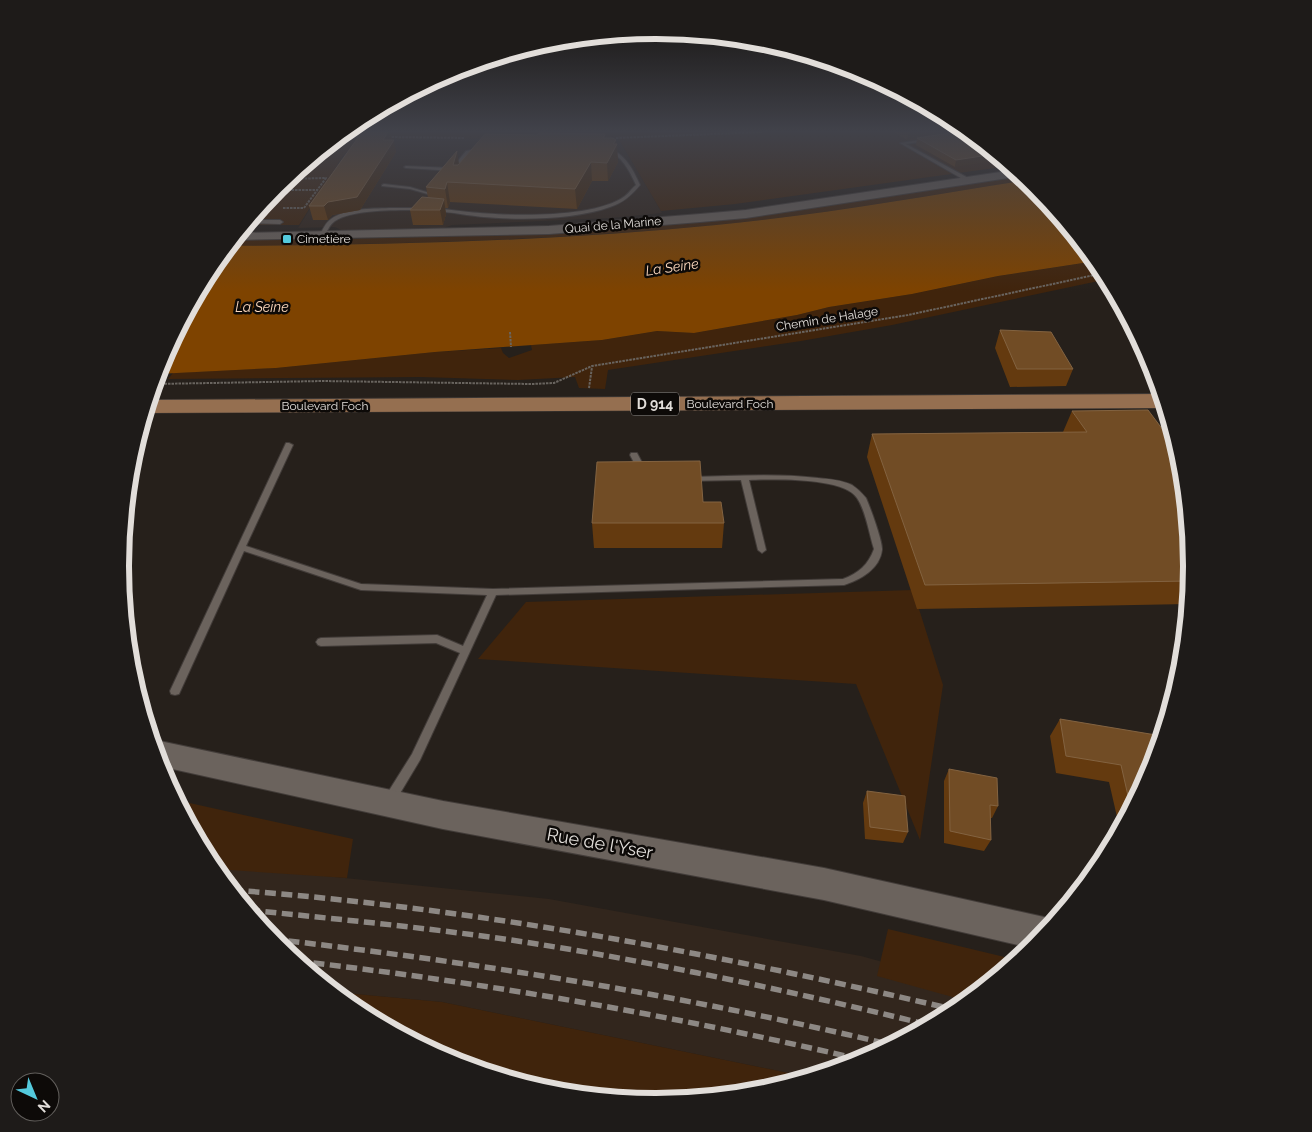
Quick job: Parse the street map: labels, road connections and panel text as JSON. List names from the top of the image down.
{
  "streets": {
    "main road": ["D 914", "Boulevard Foch"],
    "street": ["Quai de la Marine", "Rue de l'Yser"],
    "path": ["Chemin de Halage"]
  },
  "water": ["La Seine"],
  "places": {
    "transit": ["Cimetière"]
  },
  "north": "bottom right"
}
